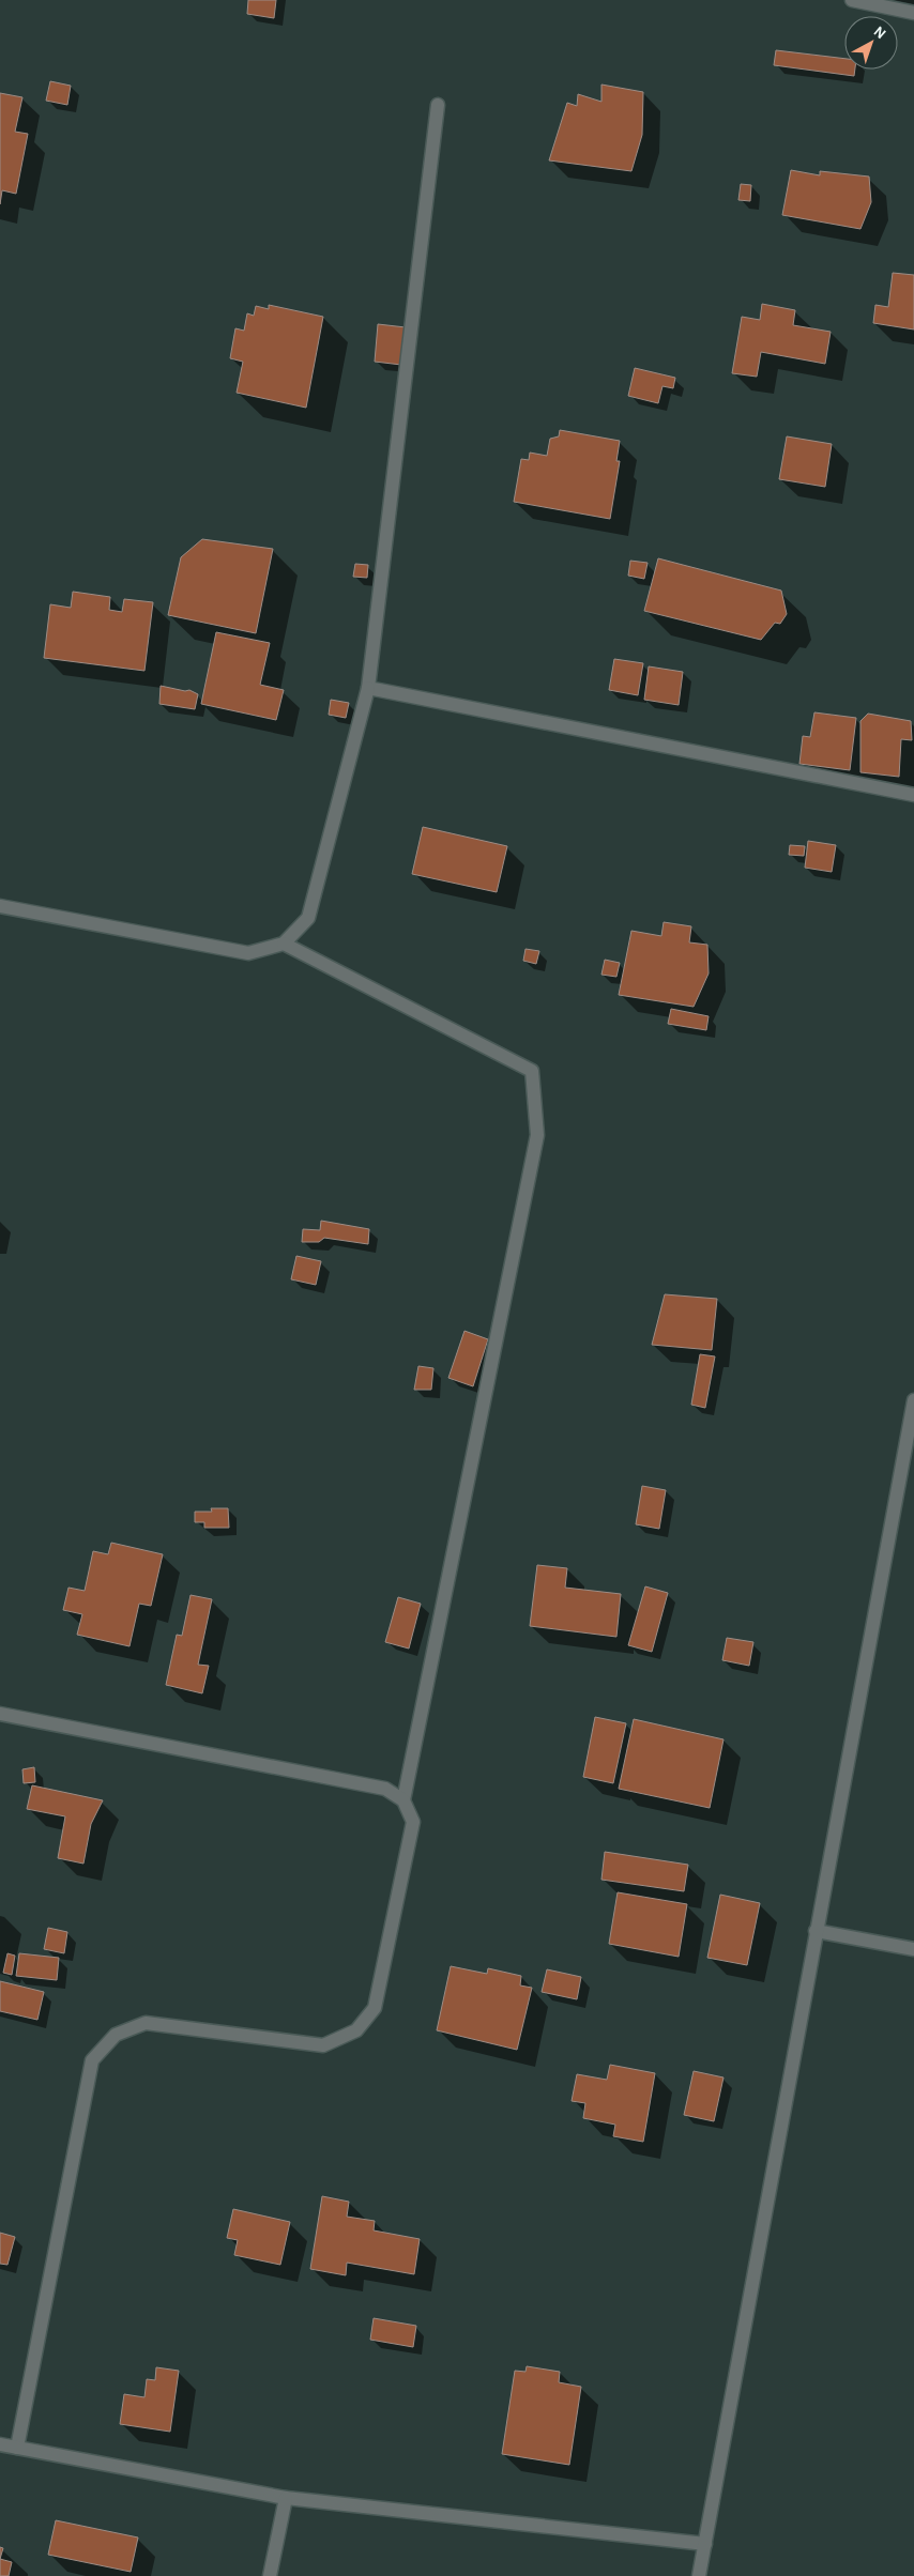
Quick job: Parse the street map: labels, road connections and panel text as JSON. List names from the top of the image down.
{
  "north": "top right"
}
